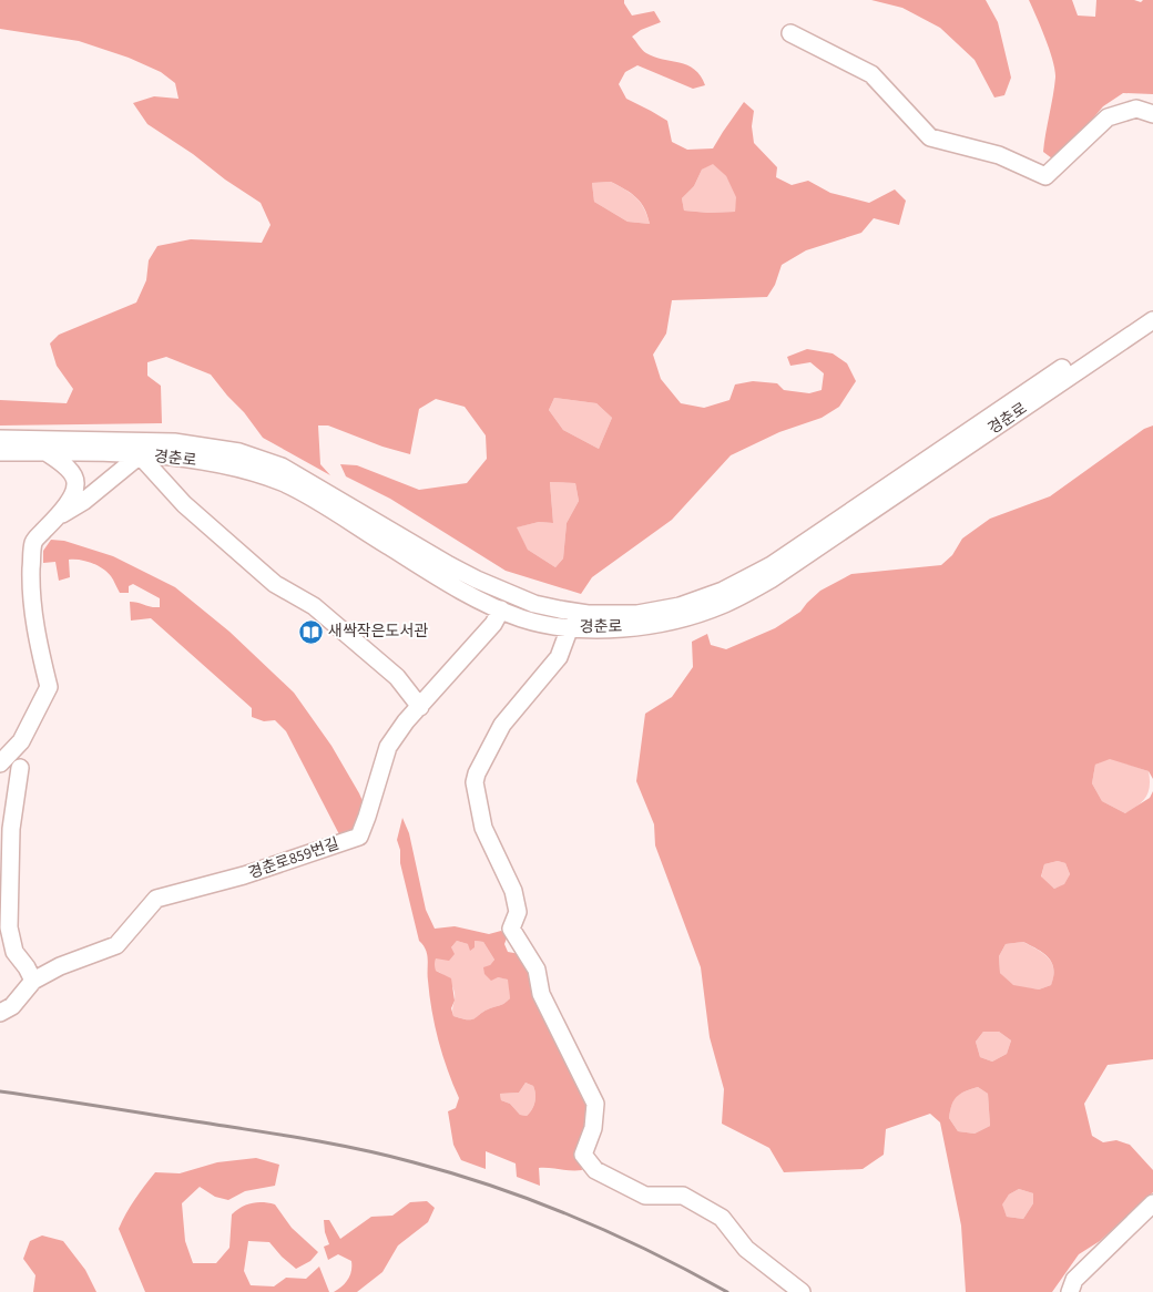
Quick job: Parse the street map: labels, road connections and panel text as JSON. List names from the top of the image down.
{
  "streets": {
    "street": ["경춘로", "경춘로859번길"]
  },
  "crossings": [
    ["경춘로", "경춘로859번길"]
  ],
  "places": {
    "library": ["새싹작은도서관"]
  }
}
